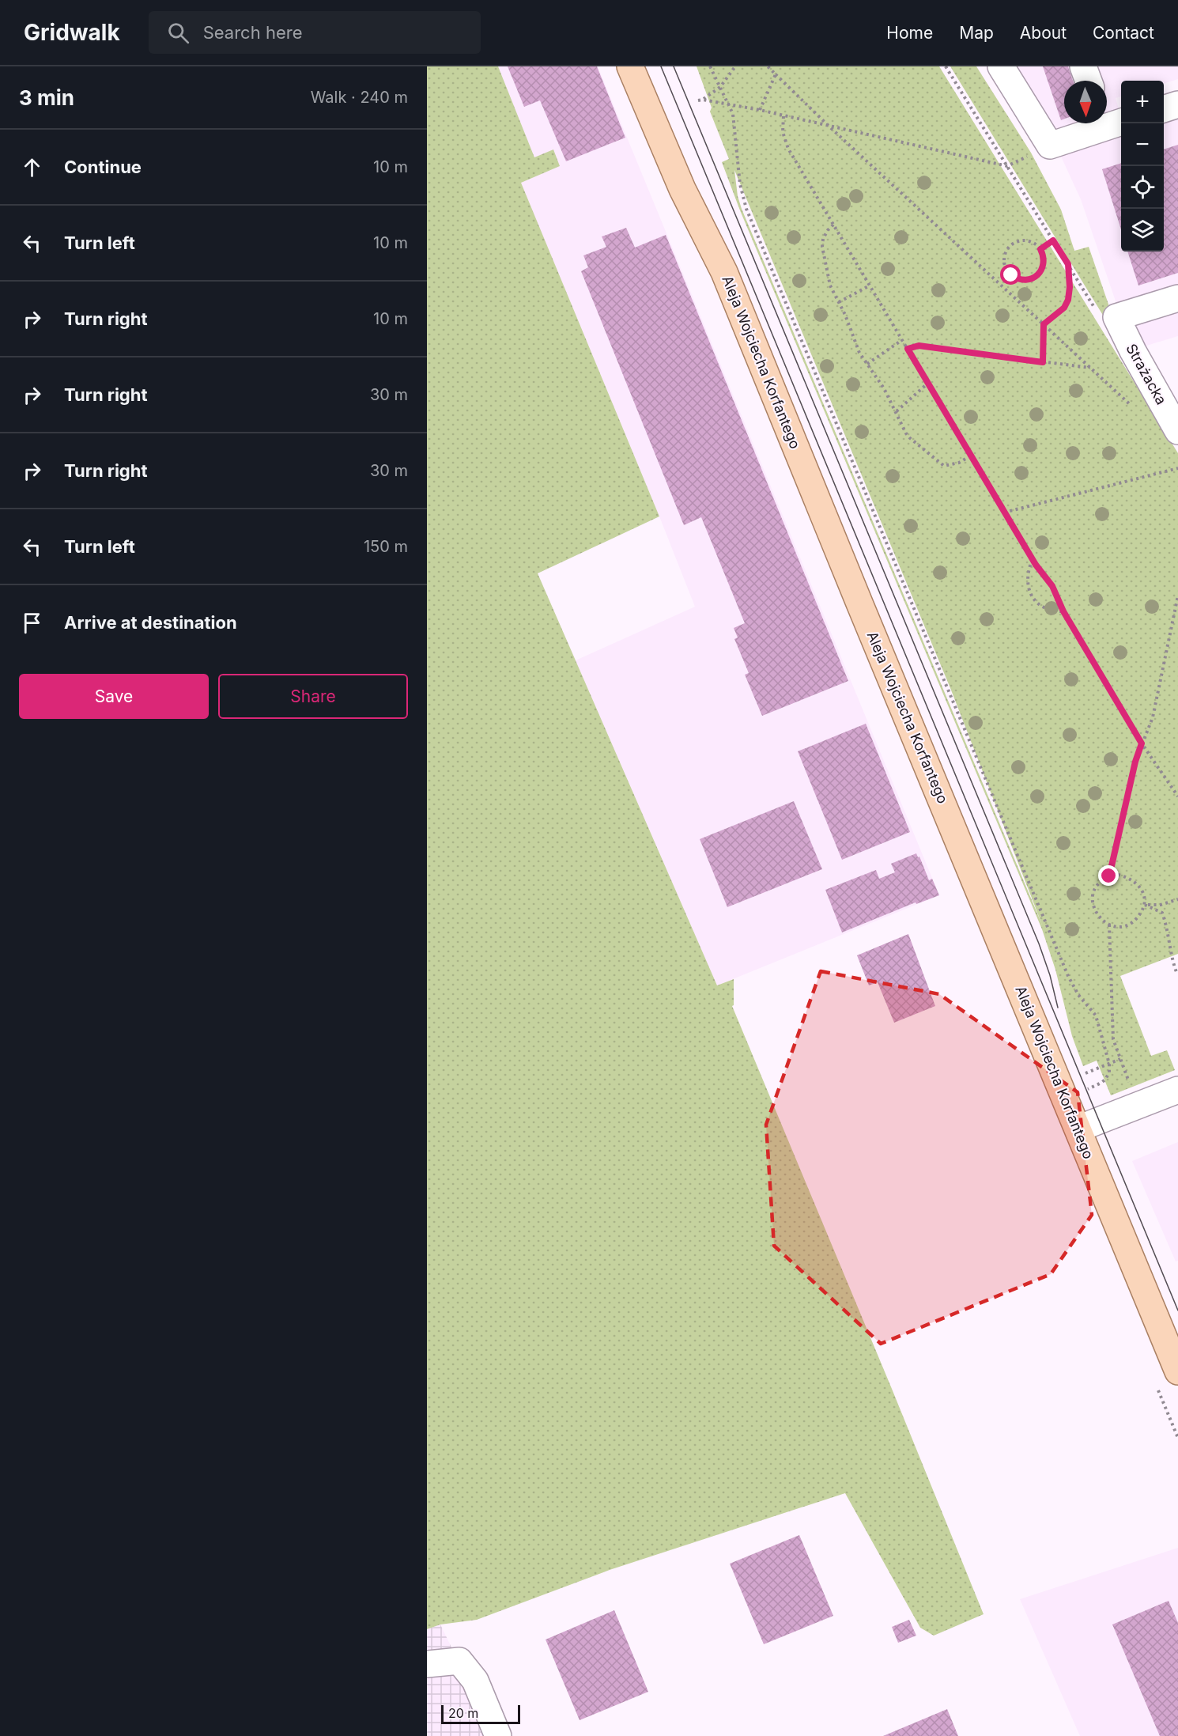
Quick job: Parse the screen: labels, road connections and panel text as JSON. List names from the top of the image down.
{
  "streets": {
    "main road": ["Aleja Wojciecha Korfantego"],
    "street": ["Strażacka"]
  },
  "scale_bar": "20 m",
  "north": "bottom",
  "page": {
    "header": "Gridwalk",
    "search": "Search here",
    "nav": [
      "Home",
      "Map",
      "About",
      "Contact"
    ],
    "heading": ["3 min", "Walk · 240 m"],
    "map_buttons": ["+", "−"],
    "list": [
      ["Continue", "10 m"],
      ["Turn left", "10 m"],
      ["Turn right", "10 m"],
      ["Turn right", "30 m"],
      ["Turn right", "30 m"],
      ["Turn left", "150 m"],
      "Arrive at destination"
    ],
    "buttons": ["Save", "Share"],
    "scale": "20 m"
  }
}
